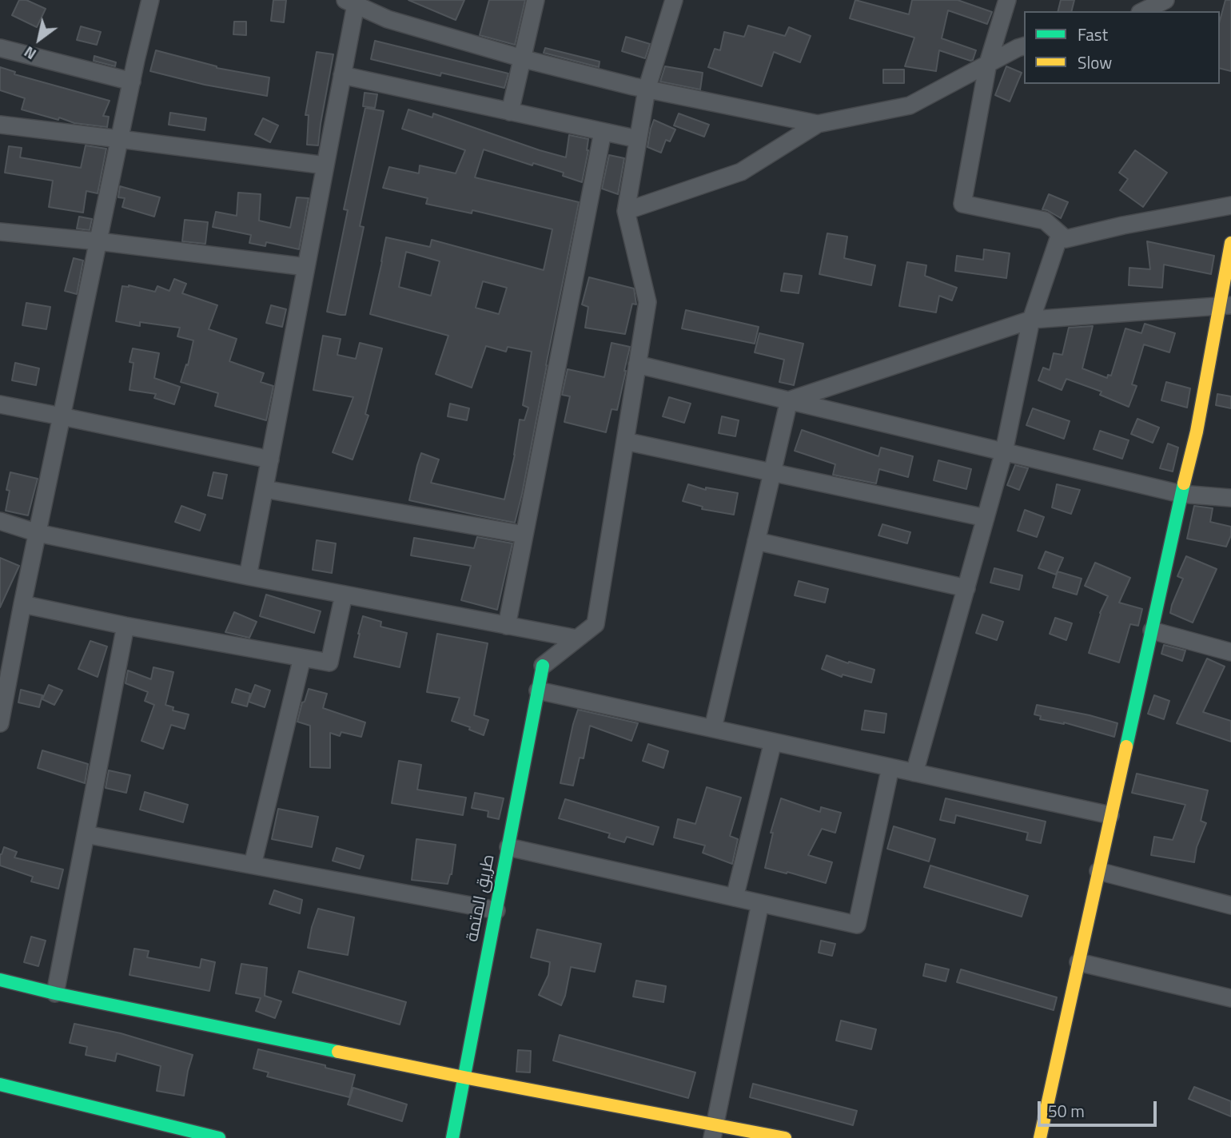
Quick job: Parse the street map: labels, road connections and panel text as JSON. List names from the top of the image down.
{
  "streets": {
    "street": ["طريق المتمة"]
  },
  "legend": ["Fast", "Slow"],
  "scale_bar": "50 m",
  "north": "bottom left"
}
